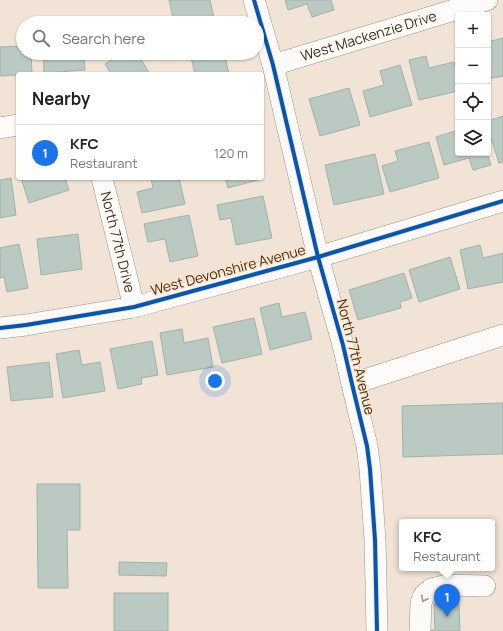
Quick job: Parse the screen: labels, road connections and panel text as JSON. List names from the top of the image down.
{
  "streets": {
    "street": [
      "West Mackenzie Drive",
      "North 77th Drive",
      "West Devonshire Avenue",
      "North 77th Avenue"
    ]
  },
  "crossings": [
    ["West Mackenzie Drive", "North 77th Avenue"],
    ["North 77th Drive", "West Devonshire Avenue"],
    ["West Devonshire Avenue", "North 77th Avenue"]
  ],
  "page": {
    "map_buttons": ["+", "−"],
    "search": "Search here",
    "heading": "Nearby",
    "list": [
      {
        "mark": "1",
        "name": "KFC",
        "note": "Restaurant",
        "value": "120 m"
      }
    ],
    "popup": ["KFC", "Restaurant"],
    "pins": "1"
  }
}
